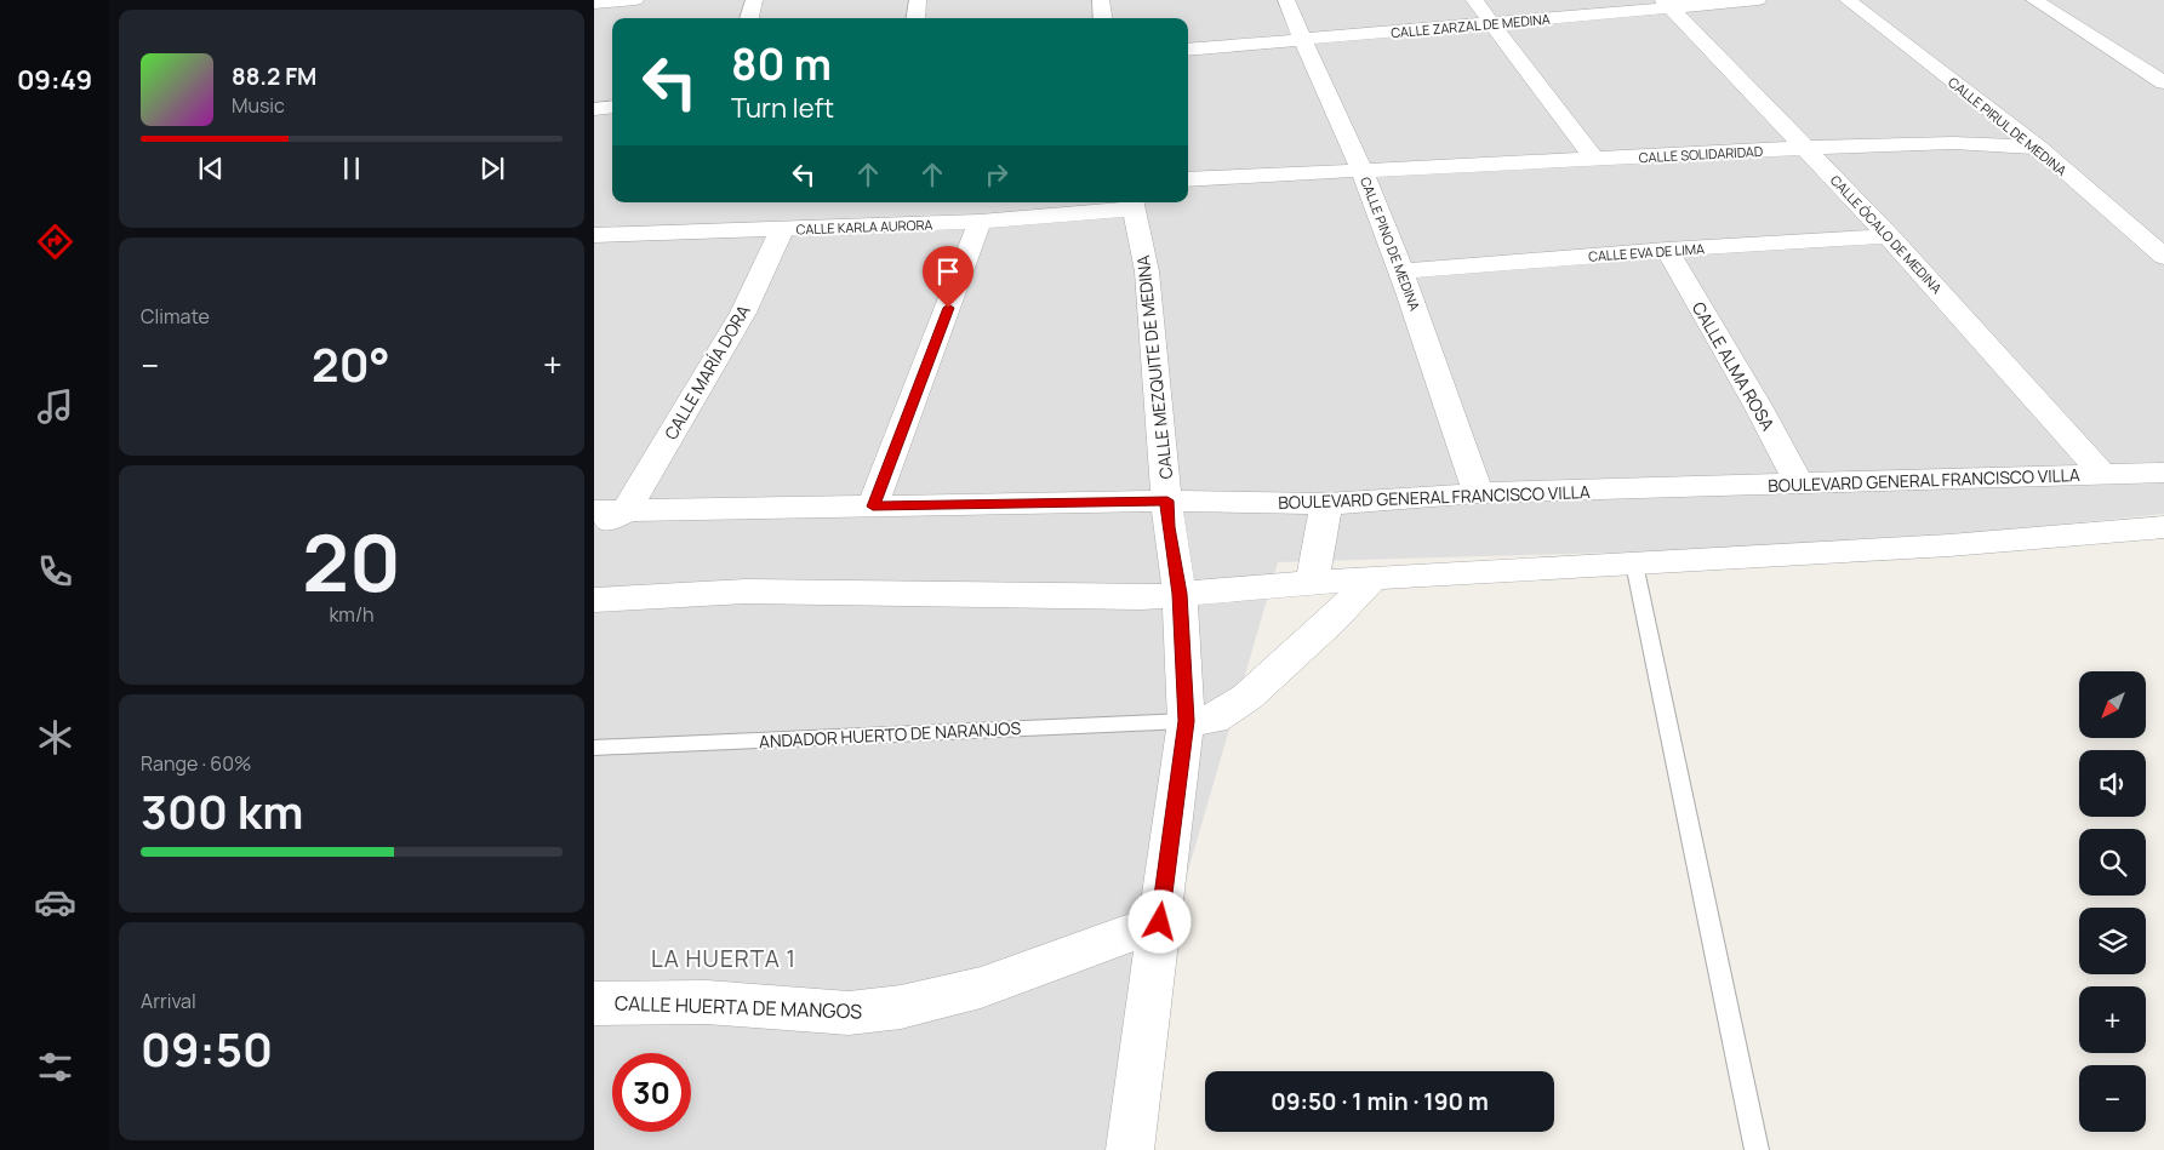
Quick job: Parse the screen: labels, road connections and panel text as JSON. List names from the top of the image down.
{
  "streets": {
    "street": [
      "CALLE ZARZAL DE MEDINA",
      "CALLE PIRUL DE MEDINA",
      "CALLE SOLIDARIDAD",
      "CALLE KARLA AURORA",
      "CALLE ÓCALO DE MEDINA",
      "CALLE PINO DE MEDINA",
      "CALLE EVA DE LIMA",
      "CALLE ALMA ROSA",
      "CALLE MEZQUITE DE MEDINA",
      "CALLE MARÍA DORA",
      "BOULEVARD GENERAL FRANCISCO VILLA",
      "CALLE HUERTA DE MANGOS"
    ],
    "lane": ["ANDADOR HUERTO DE NARANJOS"]
  },
  "crossings": [
    ["CALLE ZARZAL DE MEDINA", "CALLE ÓCALO DE MEDINA"],
    ["CALLE ZARZAL DE MEDINA", "CALLE PINO DE MEDINA"],
    ["CALLE PIRUL DE MEDINA", "CALLE SOLIDARIDAD"],
    ["CALLE SOLIDARIDAD", "CALLE ÓCALO DE MEDINA"],
    ["CALLE SOLIDARIDAD", "CALLE PINO DE MEDINA"],
    ["CALLE KARLA AURORA", "CALLE MEZQUITE DE MEDINA"],
    ["CALLE KARLA AURORA", "CALLE MARÍA DORA"],
    ["CALLE ÓCALO DE MEDINA", "CALLE EVA DE LIMA"],
    ["CALLE ÓCALO DE MEDINA", "BOULEVARD GENERAL FRANCISCO VILLA"],
    ["CALLE PINO DE MEDINA", "CALLE EVA DE LIMA"],
    ["CALLE PINO DE MEDINA", "BOULEVARD GENERAL FRANCISCO VILLA"],
    ["CALLE EVA DE LIMA", "CALLE ALMA ROSA"],
    ["CALLE ALMA ROSA", "BOULEVARD GENERAL FRANCISCO VILLA"],
    ["CALLE MEZQUITE DE MEDINA", "BOULEVARD GENERAL FRANCISCO VILLA"],
    ["CALLE MEZQUITE DE MEDINA", "ANDADOR HUERTO DE NARANJOS"],
    ["CALLE MEZQUITE DE MEDINA", "CALLE HUERTA DE MANGOS"],
    ["CALLE MARÍA DORA", "BOULEVARD GENERAL FRANCISCO VILLA"]
  ],
  "districts": ["LA HUERTA 1"],
  "north": "bottom left",
  "page": {
    "tabs": "09:49",
    "turn": ["80 m", "Turn left"],
    "song": ["88.2 FM", "Music"],
    "tile": [
      "Climate",
      ["20", "km/h"],
      ["Range · 60%", "300 km"],
      ["Arrival", "09:50"]
    ],
    "heat": ["−", "20°", "+"],
    "map_buttons": ["+", "−"],
    "limit": "30",
    "trip": "09:50 · 1 min · 190 m"
  }
}
